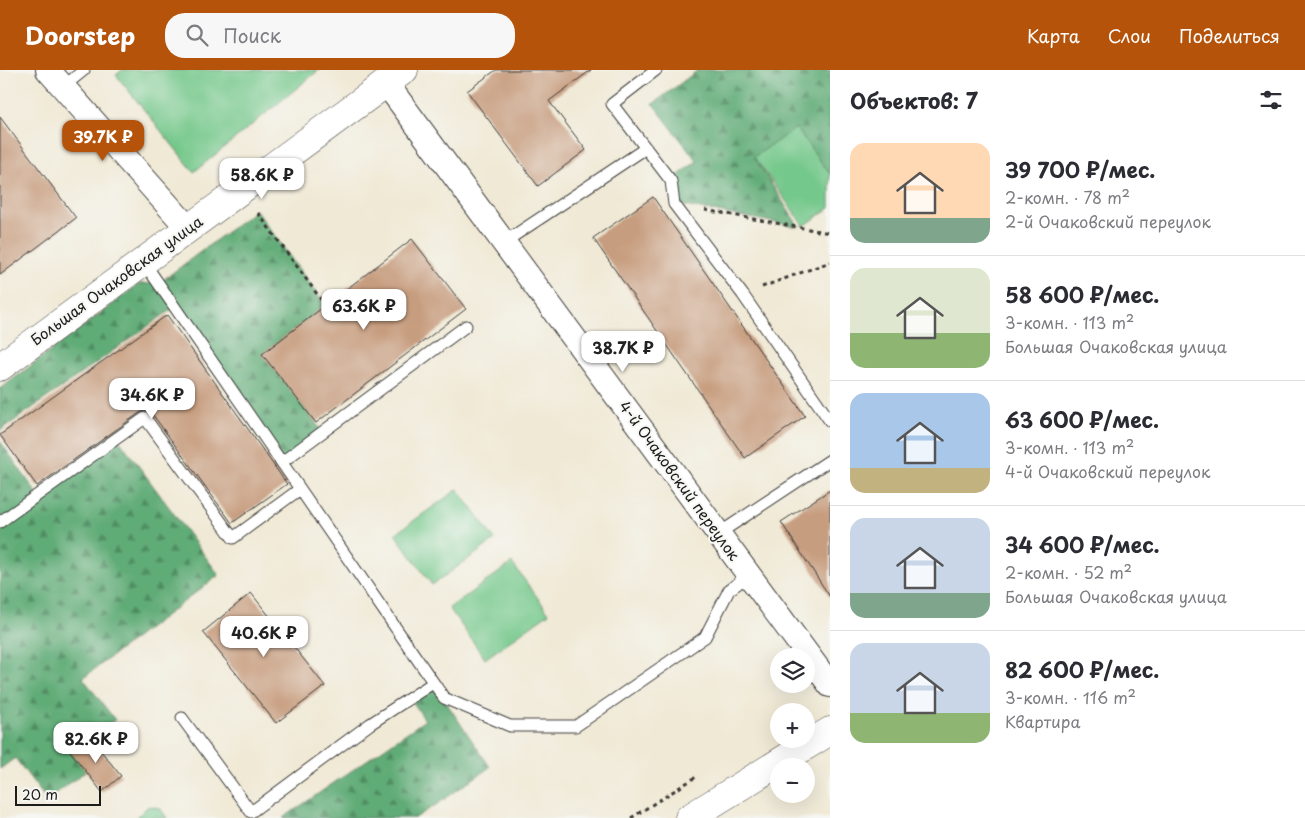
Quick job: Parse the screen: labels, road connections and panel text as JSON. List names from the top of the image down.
{
  "streets": {
    "street": ["Большая Очаковская улица", "4-й Очаковский переулок"]
  },
  "crossings": [
    ["Большая Очаковская улица", "4-й Очаковский переулок"]
  ],
  "scale_bar": "20 m",
  "page": {
    "header": "Doorstep",
    "search": "Поиск",
    "nav": ["Карта", "Слои", "Поделиться"],
    "heading": "Объектов: 7",
    "price": [
      "39.7K ₽",
      "58.6K ₽",
      "63.6K ₽",
      "38.7K ₽",
      "34.6K ₽",
      "40.6K ₽",
      "82.6K ₽"
    ],
    "list": [
      {
        "name": "39 700 ₽/мес.",
        "note": "2-комн. · 78 m² · 2-й Очаковский переулок"
      },
      {
        "name": "58 600 ₽/мес.",
        "note": "3-комн. · 113 m² · Большая Очаковская улица"
      },
      {
        "name": "63 600 ₽/мес.",
        "note": "3-комн. · 113 m² · 4-й Очаковский переулок"
      },
      {
        "name": "34 600 ₽/мес.",
        "note": "2-комн. · 52 m² · Большая Очаковская улица"
      },
      {
        "name": "82 600 ₽/мес.",
        "note": "3-комн. · 116 m² · Квартира"
      }
    ],
    "map_buttons": ["+", "−"],
    "scale": "20 m"
  }
}
